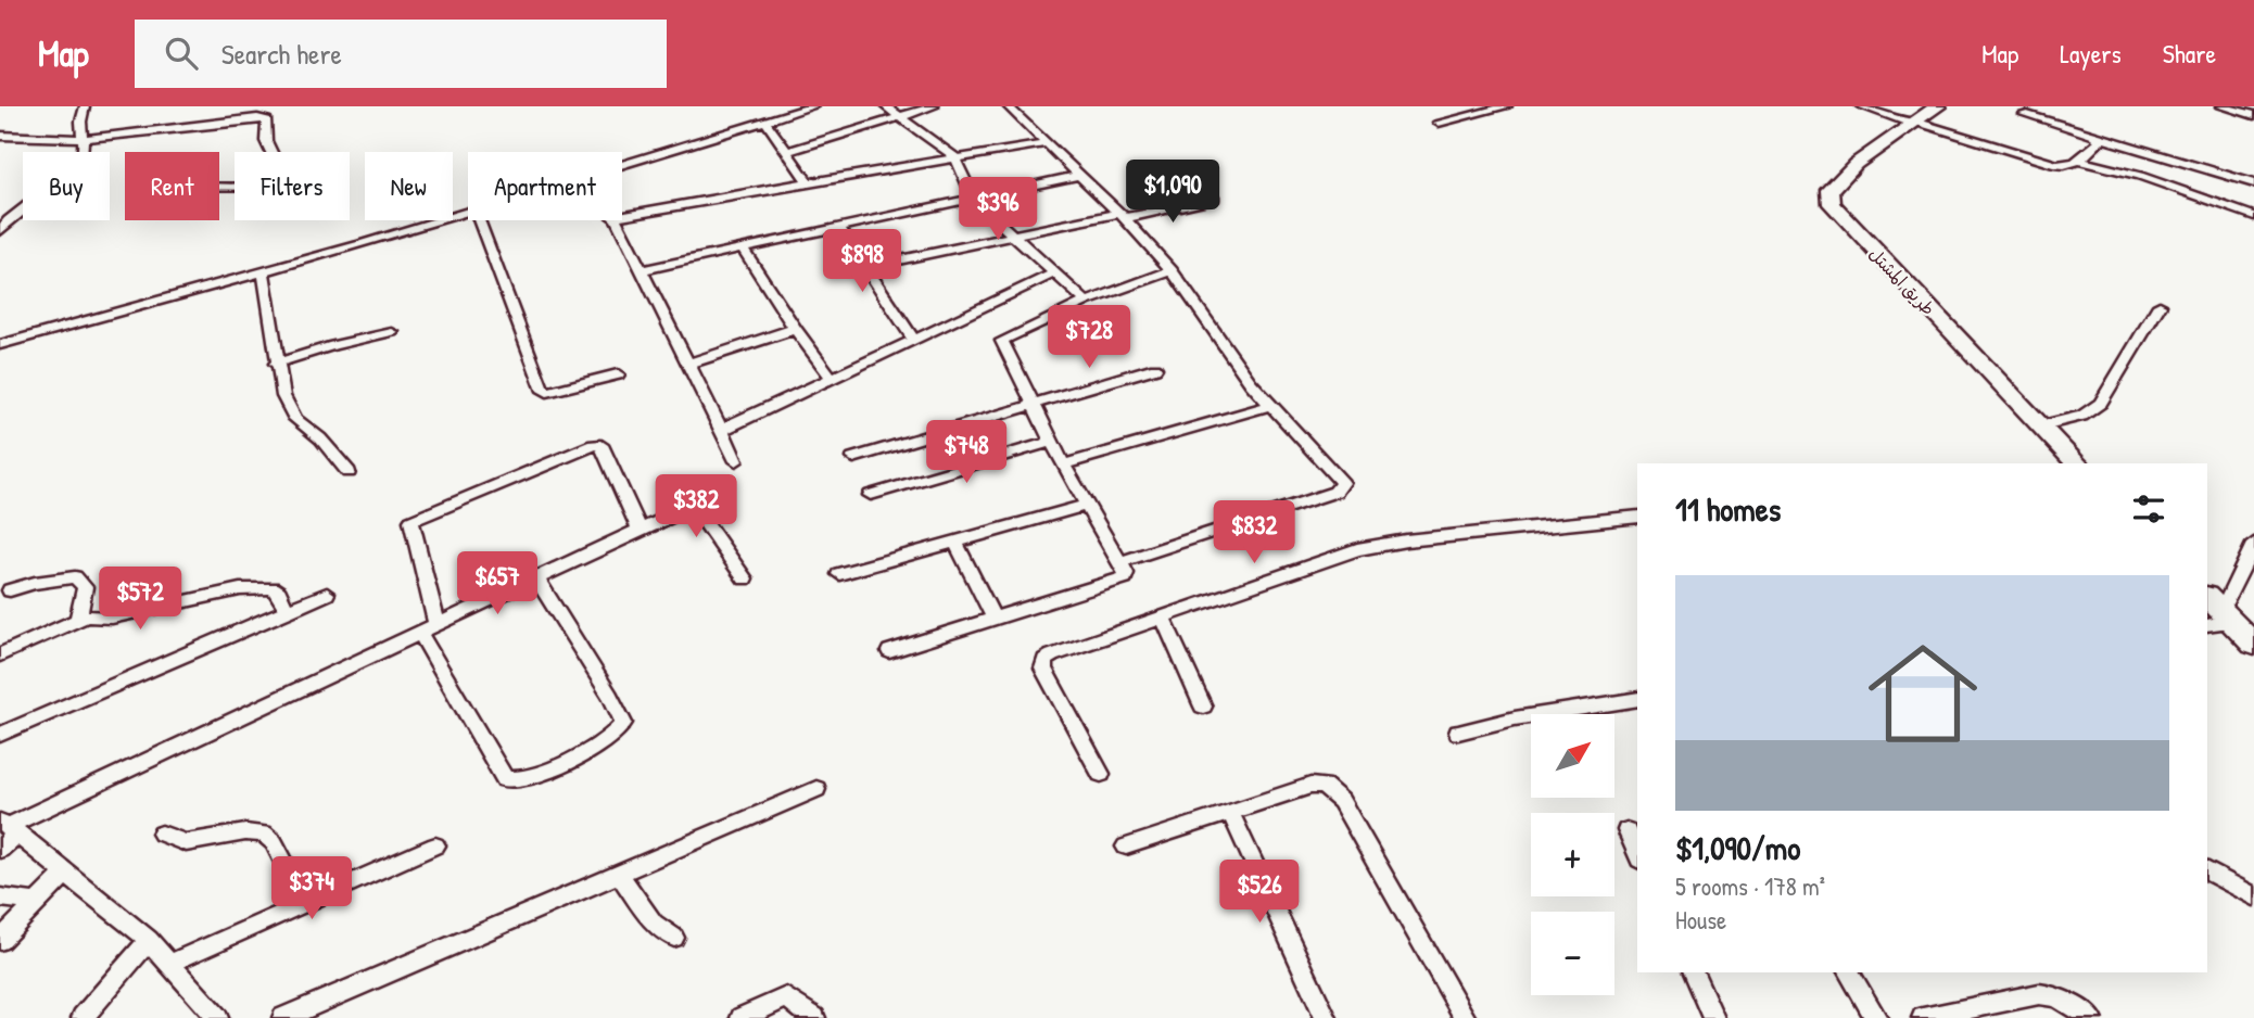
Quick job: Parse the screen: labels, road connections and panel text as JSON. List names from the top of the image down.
{
  "streets": {
    "main road": ["طريق المشتل"]
  },
  "north": "top right",
  "page": {
    "header": "Map",
    "search": "Search here",
    "nav": ["Map", "Layers", "Share"],
    "chip": [
      "Buy",
      "Rent",
      "Filters",
      "New",
      "Apartment"
    ],
    "price": [
      "$1,090",
      "$396",
      "$898",
      "$728",
      "$748",
      "$382",
      "$832",
      "$657",
      "$572",
      "$374",
      "$526"
    ],
    "heading": "11 homes",
    "list": [
      {
        "name": "$1,090/mo",
        "note": "5 rooms · 178 m² · House"
      }
    ],
    "map_buttons": ["+", "−"]
  }
}
